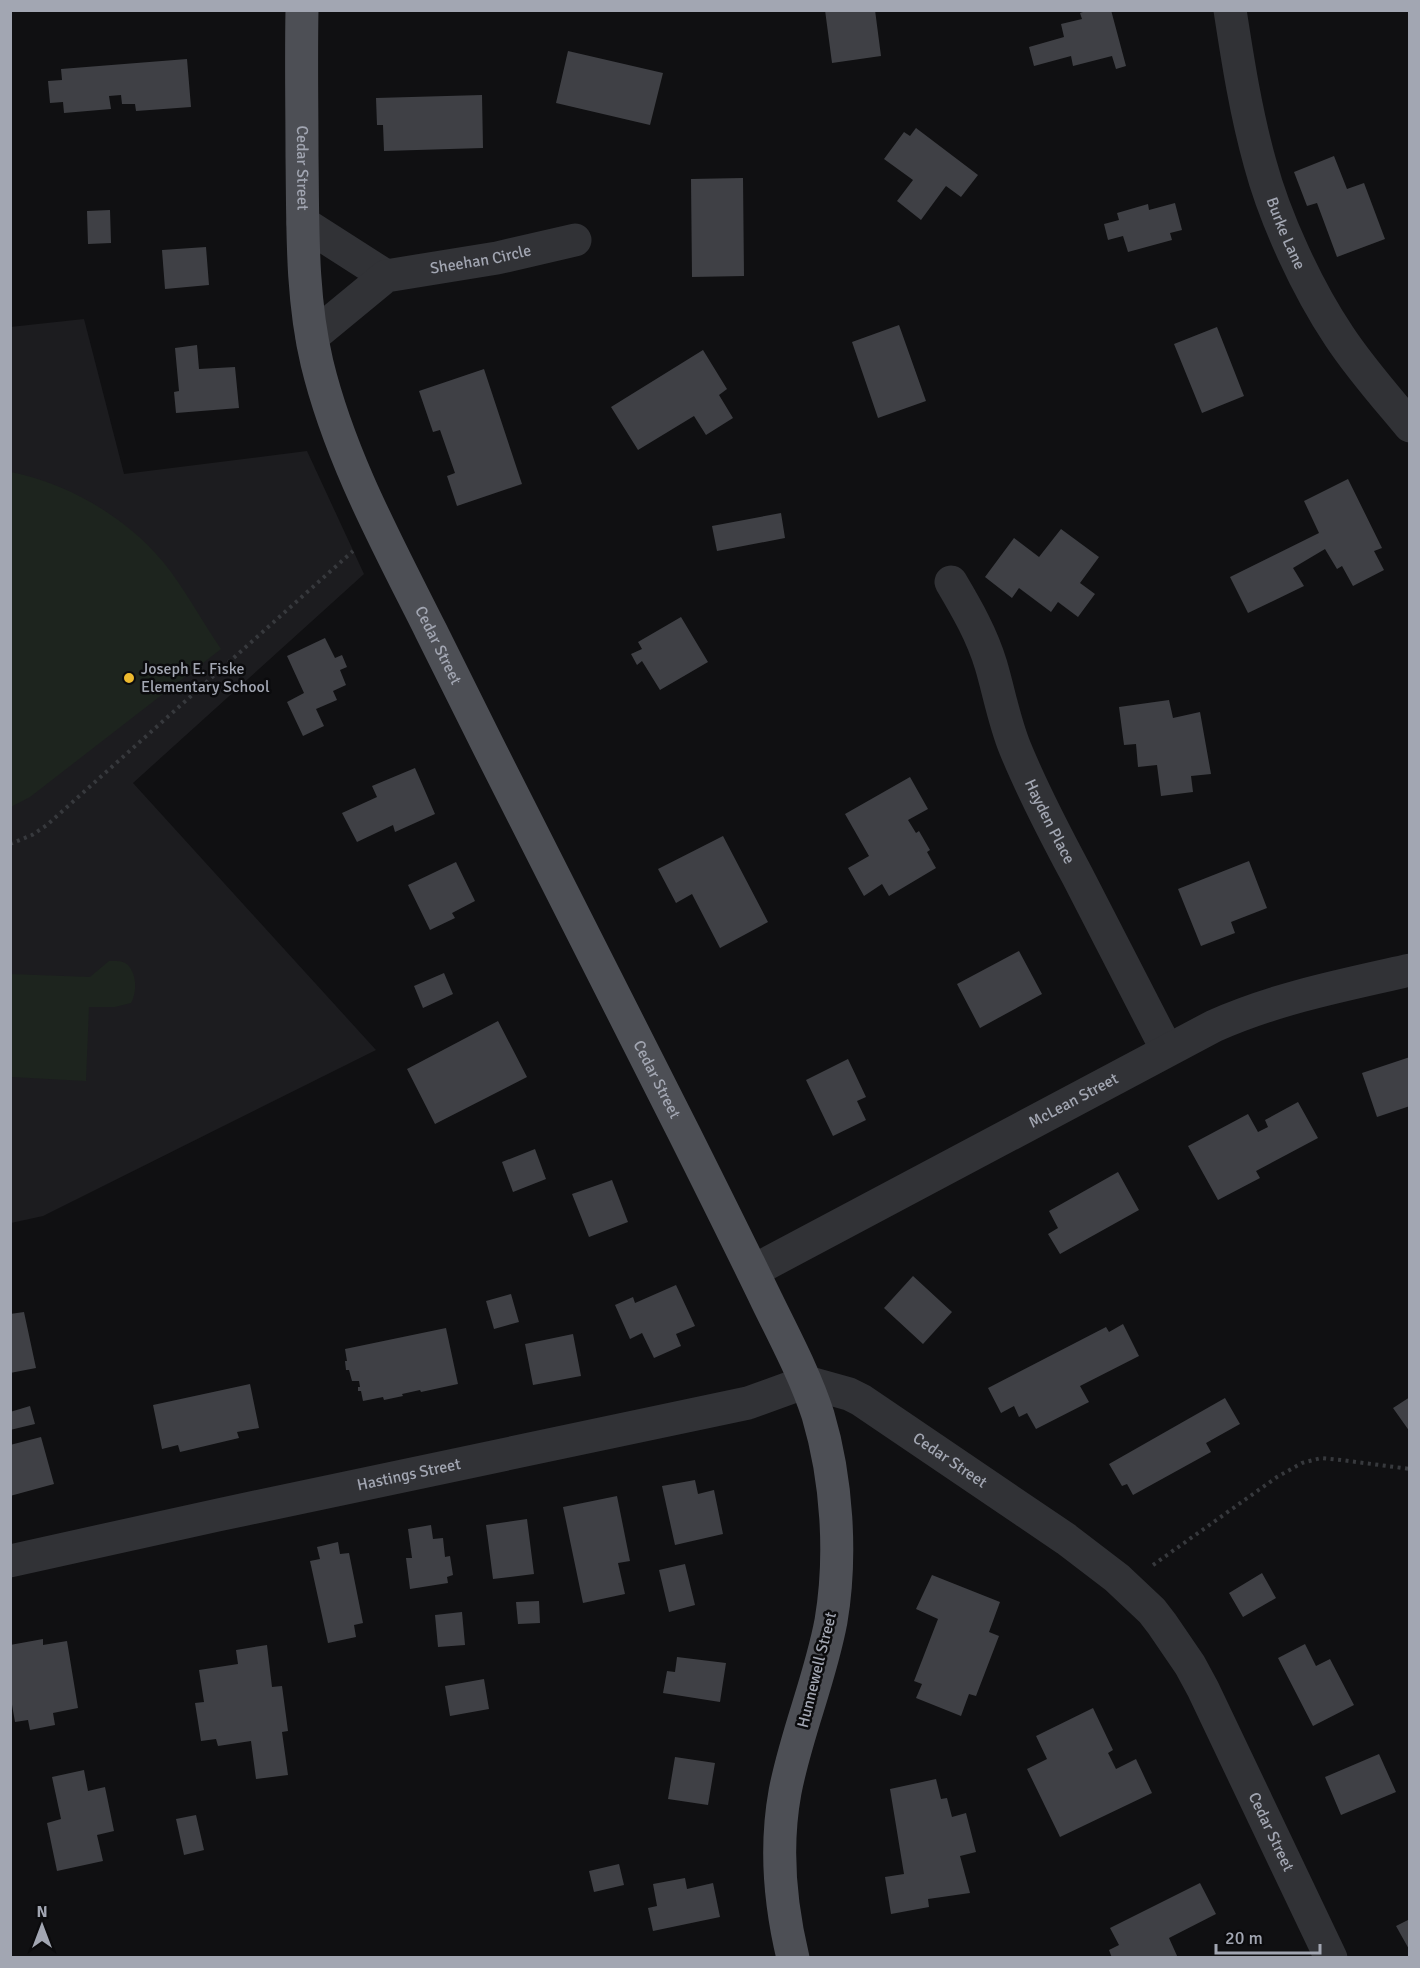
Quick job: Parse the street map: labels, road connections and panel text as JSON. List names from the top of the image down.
{
  "streets": {
    "main road": ["Cedar Street", "Hunnewell Street"],
    "street": [
      "Burke Lane",
      "Sheehan Circle",
      "Hayden Place",
      "McLean Street",
      "Hastings Street"
    ]
  },
  "crossings": [
    ["Cedar Street", "McLean Street"],
    ["Cedar Street", "Hastings Street"],
    ["Cedar Street", "Hunnewell Street"],
    ["Hayden Place", "McLean Street"],
    ["Hastings Street", "Hunnewell Street"]
  ],
  "places": ["Joseph E. Fiske Elementary School"],
  "scale_bar": "20 m",
  "north": "top"
}
